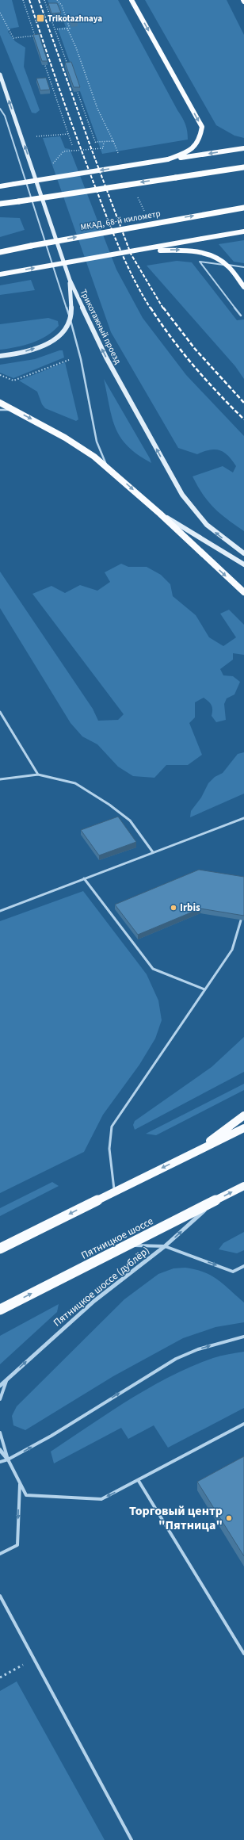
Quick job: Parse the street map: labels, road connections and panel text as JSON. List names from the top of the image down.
{
  "streets": {
    "highway": ["МКАД, 68-й километр"],
    "main road": ["Трикотажный проезд", "Пятницкое шоссе"],
    "street": ["Пятницкое шоссе (дублёр)"]
  },
  "crossings": [
    ["Пятницкое шоссе", "Пятницкое шоссе (дублёр)"]
  ],
  "one_way": ["Трикотажный проезд", "Пятницкое шоссе (дублёр)"],
  "places": {
    "transit": ["Trikotazhnaya"],
    "other": ["Irbis", "Торговый центр \"Пятница\""]
  }
}
